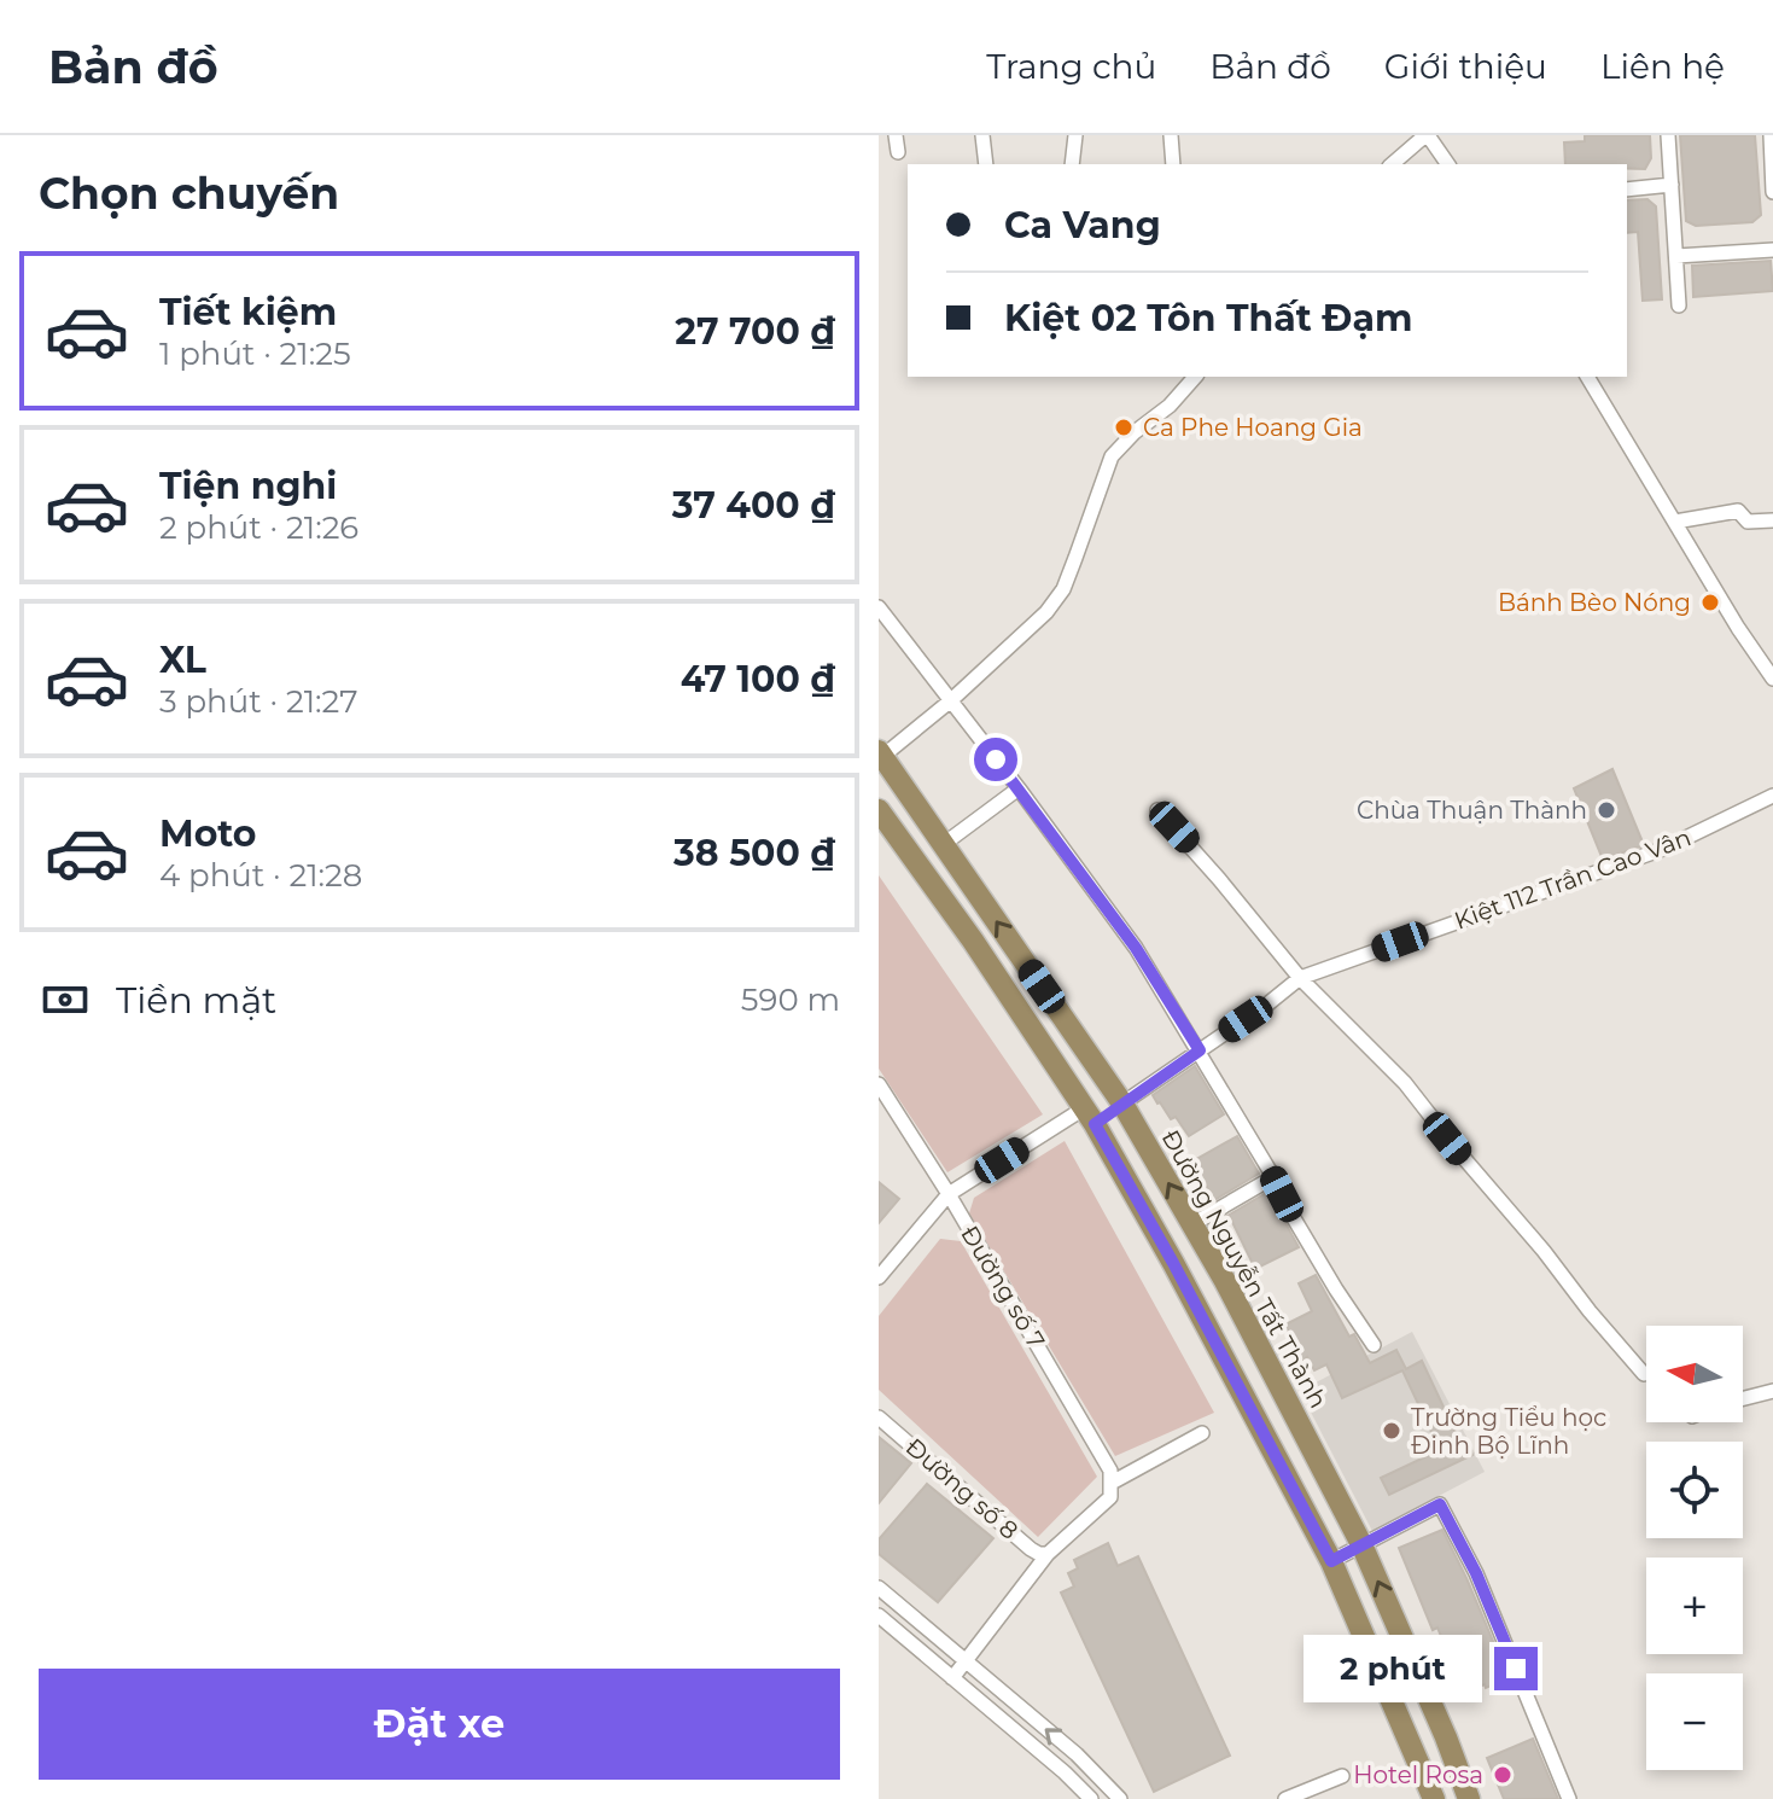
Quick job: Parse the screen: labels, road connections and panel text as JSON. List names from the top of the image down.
{
  "streets": {
    "main road": ["Đường Nguyễn Tất Thành"],
    "street": ["Kiệt 112 Trần Cao Vân", "Đường số 7", "Đường số 8"]
  },
  "crossings": [
    ["Kiệt 112 Trần Cao Vân", "Đường Nguyễn Tất Thành"]
  ],
  "places": [
    "Ca Phe Hoang Gia",
    "Bánh Bèo Nóng",
    "Chùa Thuận Thành",
    "Trường Tiểu học Đinh Bộ Lĩnh",
    "Hotel Rosa"
  ],
  "north": "left",
  "page": {
    "header": "Bản đồ",
    "nav": [
      "Trang chủ",
      "Bản đồ",
      "Giới thiệu",
      "Liên hệ"
    ],
    "heading": "Chọn chuyến",
    "banner": ["Ca Vang", "Kiệt 02 Tôn Thất Đạm"],
    "list": [
      {
        "name": "Tiết kiệm",
        "note": "1 phút · 21:25",
        "value": "27 700 ₫"
      },
      {
        "name": "Tiện nghi",
        "note": "2 phút · 21:26",
        "value": "37 400 ₫"
      },
      {
        "name": "XL",
        "note": "3 phút · 21:27",
        "value": "47 100 ₫"
      },
      {
        "name": "Moto",
        "note": "4 phút · 21:28",
        "value": "38 500 ₫"
      }
    ],
    "pay": ["Tiền mặt", "590 m"],
    "map_buttons": ["+", "−"],
    "bubble": "2 phút",
    "buttons": "Đặt xe"
  }
}
